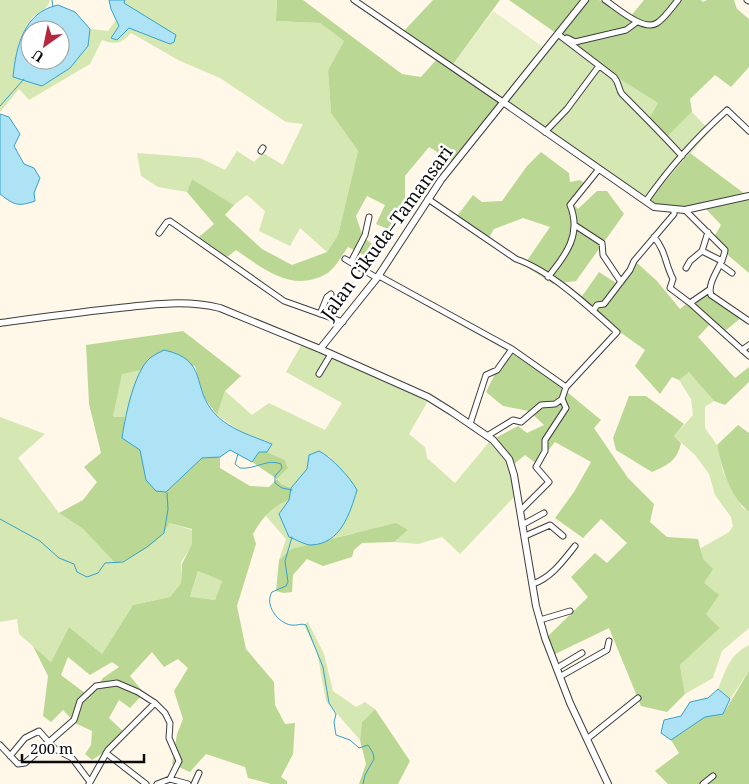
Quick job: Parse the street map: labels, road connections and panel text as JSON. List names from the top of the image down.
{
  "streets": {
    "street": ["Jalan Cikuda–Tamansari"]
  },
  "scale_bar": "200 m",
  "north": "bottom left"
}
